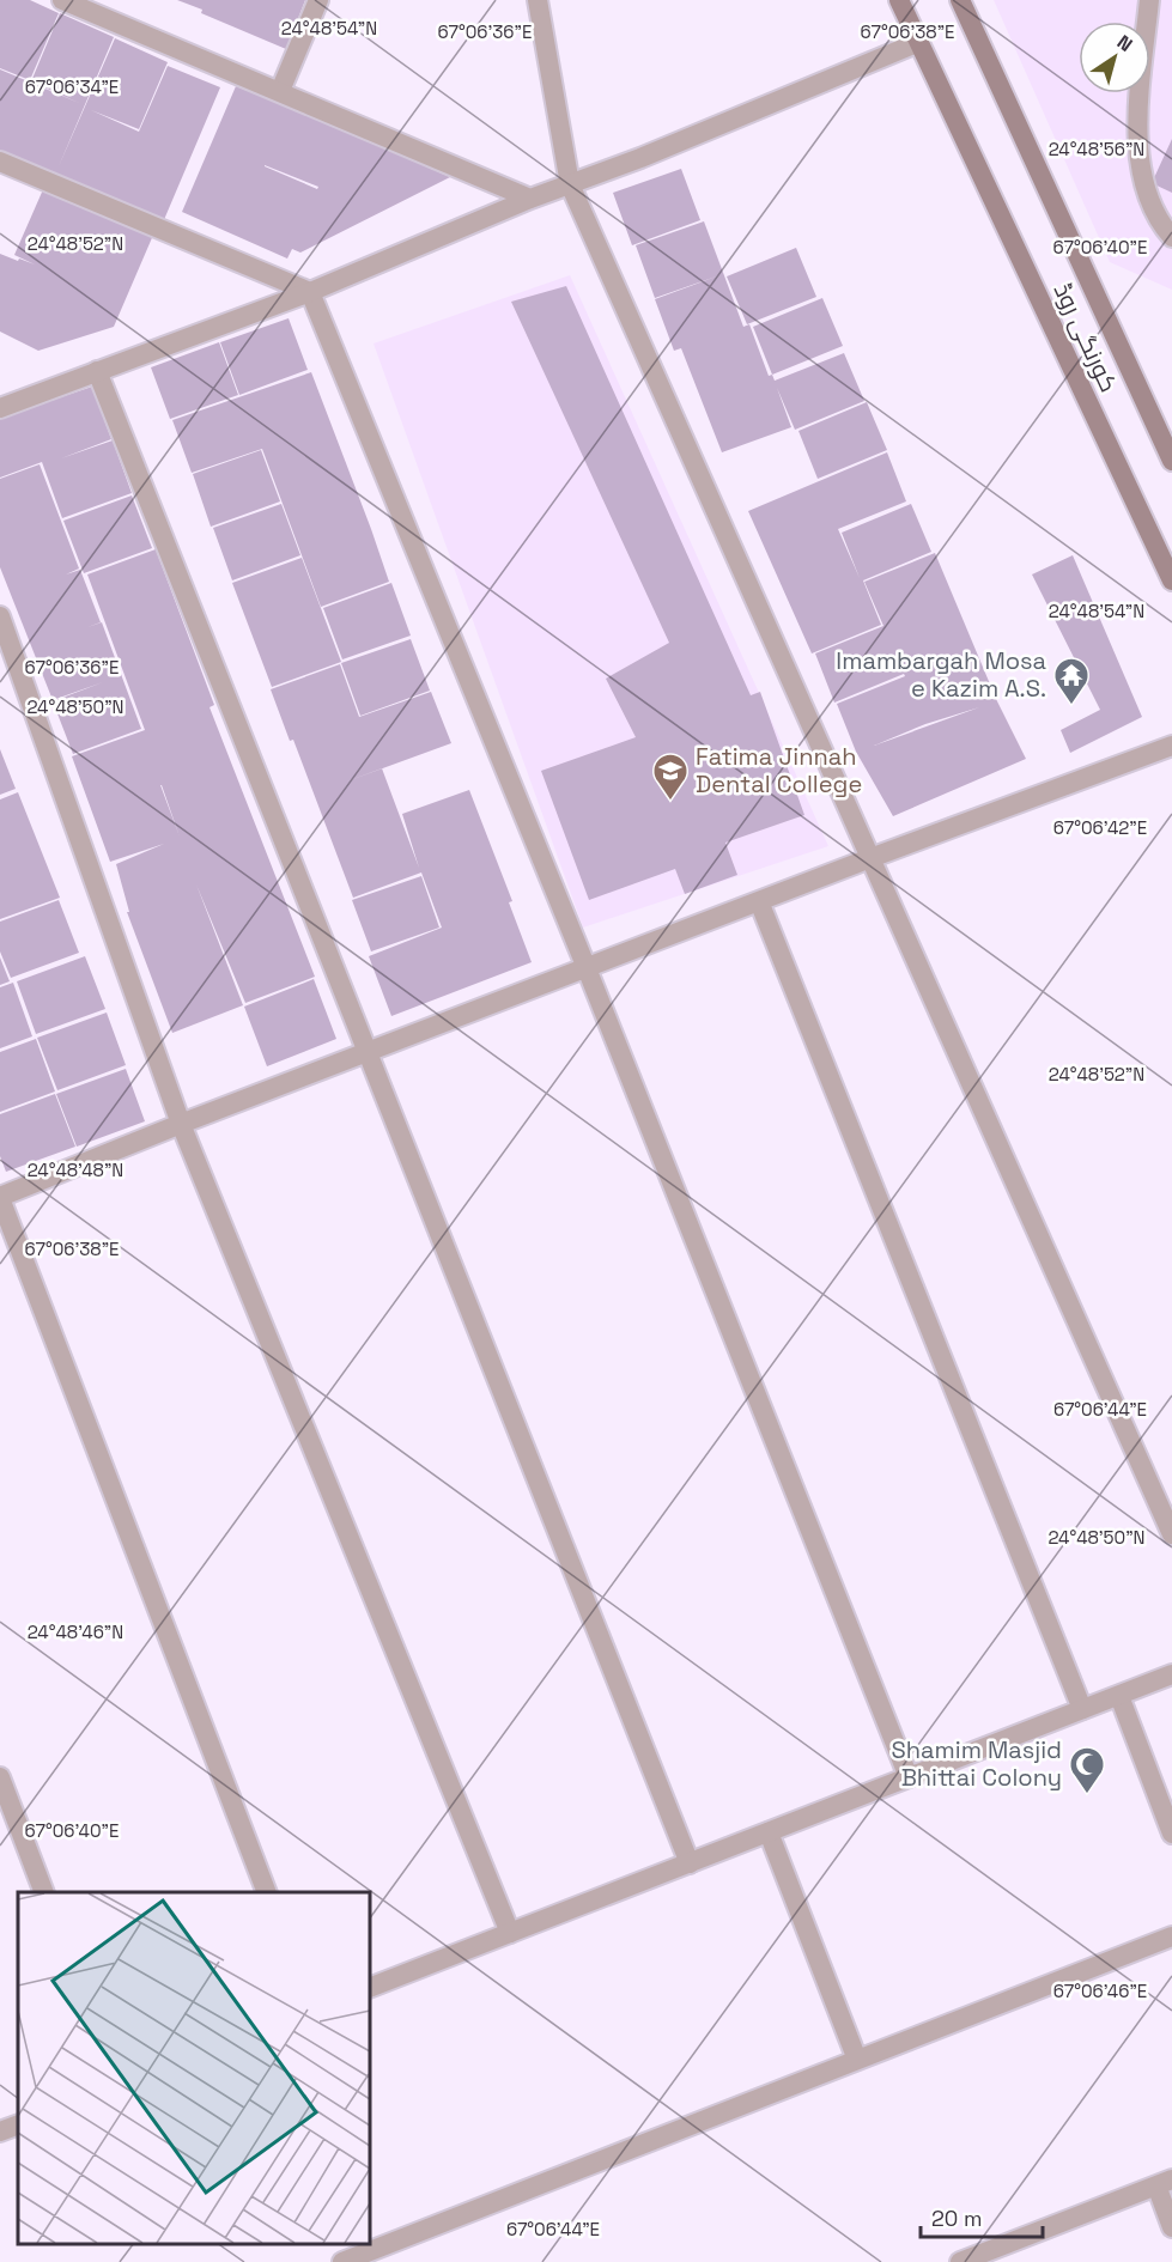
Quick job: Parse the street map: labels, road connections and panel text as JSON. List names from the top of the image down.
{
  "streets": {
    "main road": ["کورنگی روڈ"]
  },
  "places": {
    "temple": ["Imambargah Mosa e Kazim A.S."],
    "school or university": ["Fatima Jinnah Dental College"],
    "mosque": ["Shamim Masjid Bhittai Colony"]
  },
  "scale_bar": "20 m",
  "north": "top right",
  "coordinates": [
    "24°48'54\"N",
    "67°06'36\"E",
    "67°06'38\"E",
    "67°06'34\"E",
    "24°48'56\"N",
    "24°48'52\"N",
    "67°06'40\"E",
    "24°48'50\"N",
    "67°06'42\"E",
    "24°48'48\"N",
    "67°06'44\"E",
    "24°48'46\"N",
    "67°06'46\"E"
  ]
}
